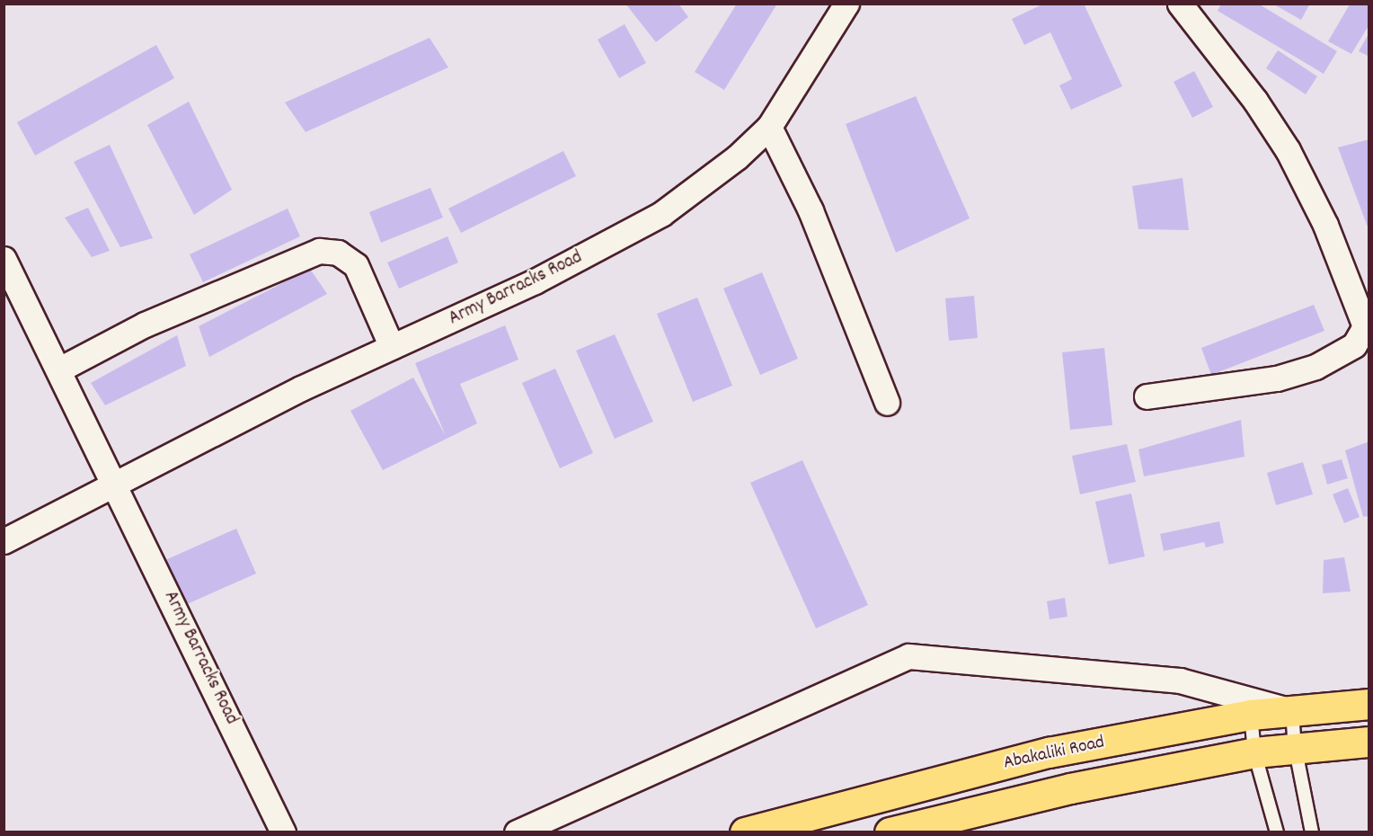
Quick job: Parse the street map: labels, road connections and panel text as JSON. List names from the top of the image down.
{
  "streets": {
    "main road": ["Abakaliki Road"],
    "street": ["Army Barracks Road"]
  }
}
